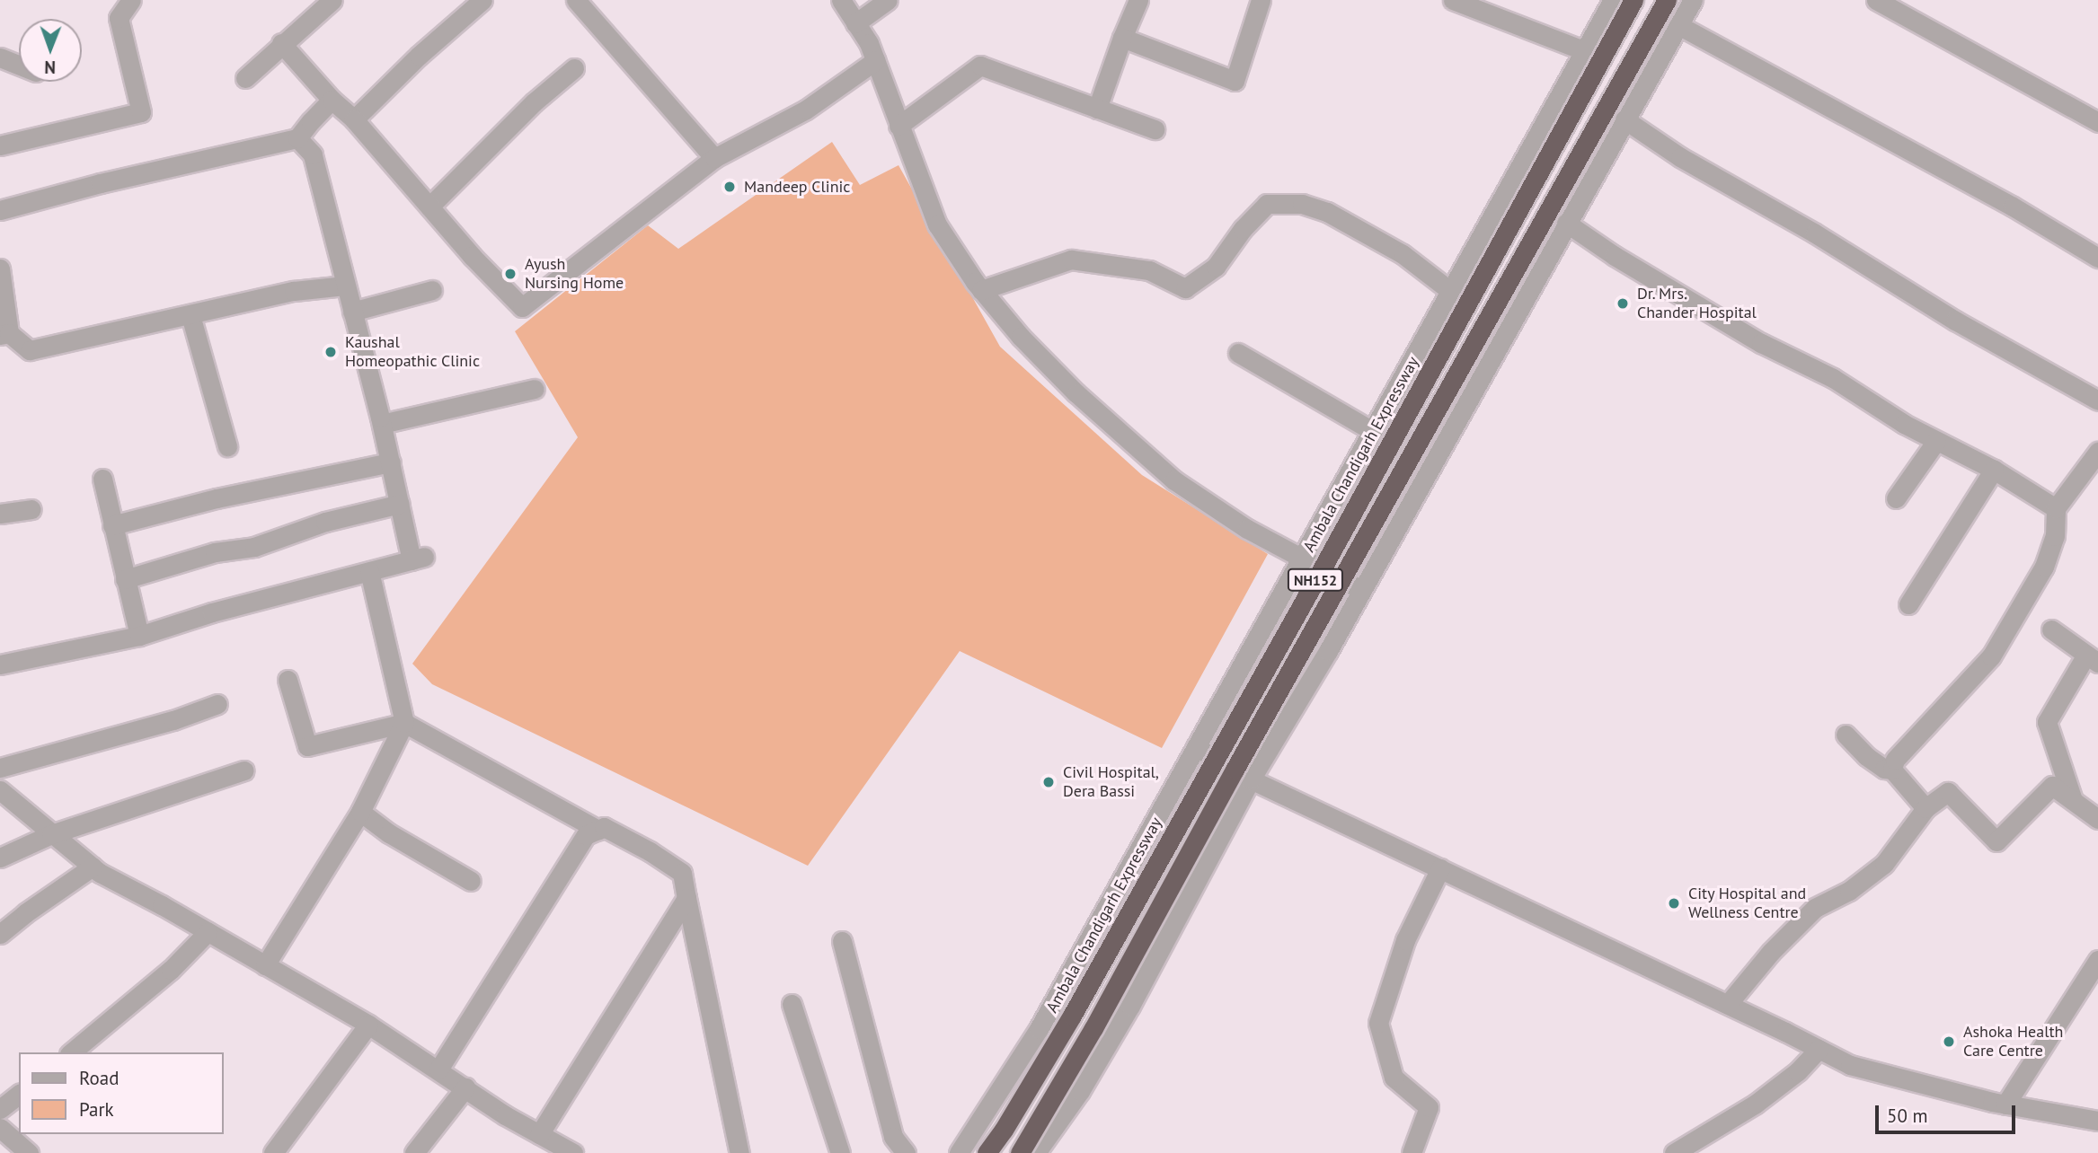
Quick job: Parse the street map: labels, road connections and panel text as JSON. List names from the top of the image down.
{
  "streets": {
    "highway": ["Ambala Chandigarh Expressway", "NH152"]
  },
  "places": [
    "Mandeep Clinic",
    "Ayush Nursing Home",
    "Dr. Mrs. Chander Hospital",
    "Kaushal Homeopathic Clinic",
    "Civil Hospital, Dera Bassi",
    "City Hospital and Wellness Centre",
    "Ashoka Health Care Centre"
  ],
  "legend": ["Road", "Park"],
  "scale_bar": "50 m",
  "north": "bottom"
}
